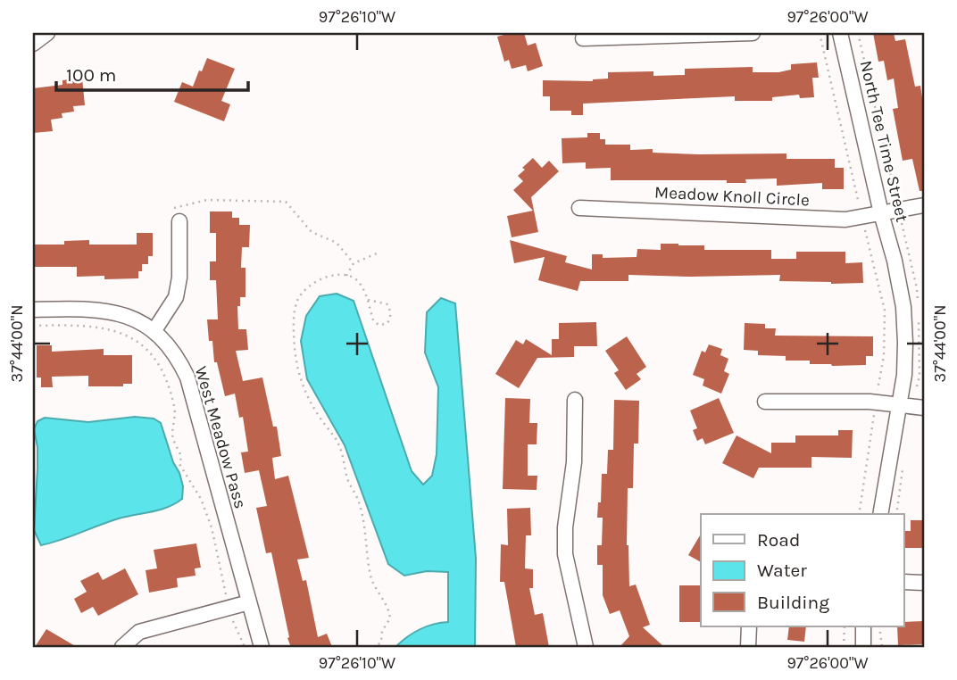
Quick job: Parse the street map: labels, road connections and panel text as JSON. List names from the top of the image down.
{
  "streets": {
    "street": ["North Tee Time Street", "Meadow Knoll Circle", "West Meadow Pass"]
  },
  "crossings": [
    ["North Tee Time Street", "Meadow Knoll Circle"]
  ],
  "legend": ["Road", "Water", "Building"],
  "scale_bar": "100 m",
  "coordinates": ["97°26'10\"W", "97°26'00\"W", "37°44'00\"N"]
}
